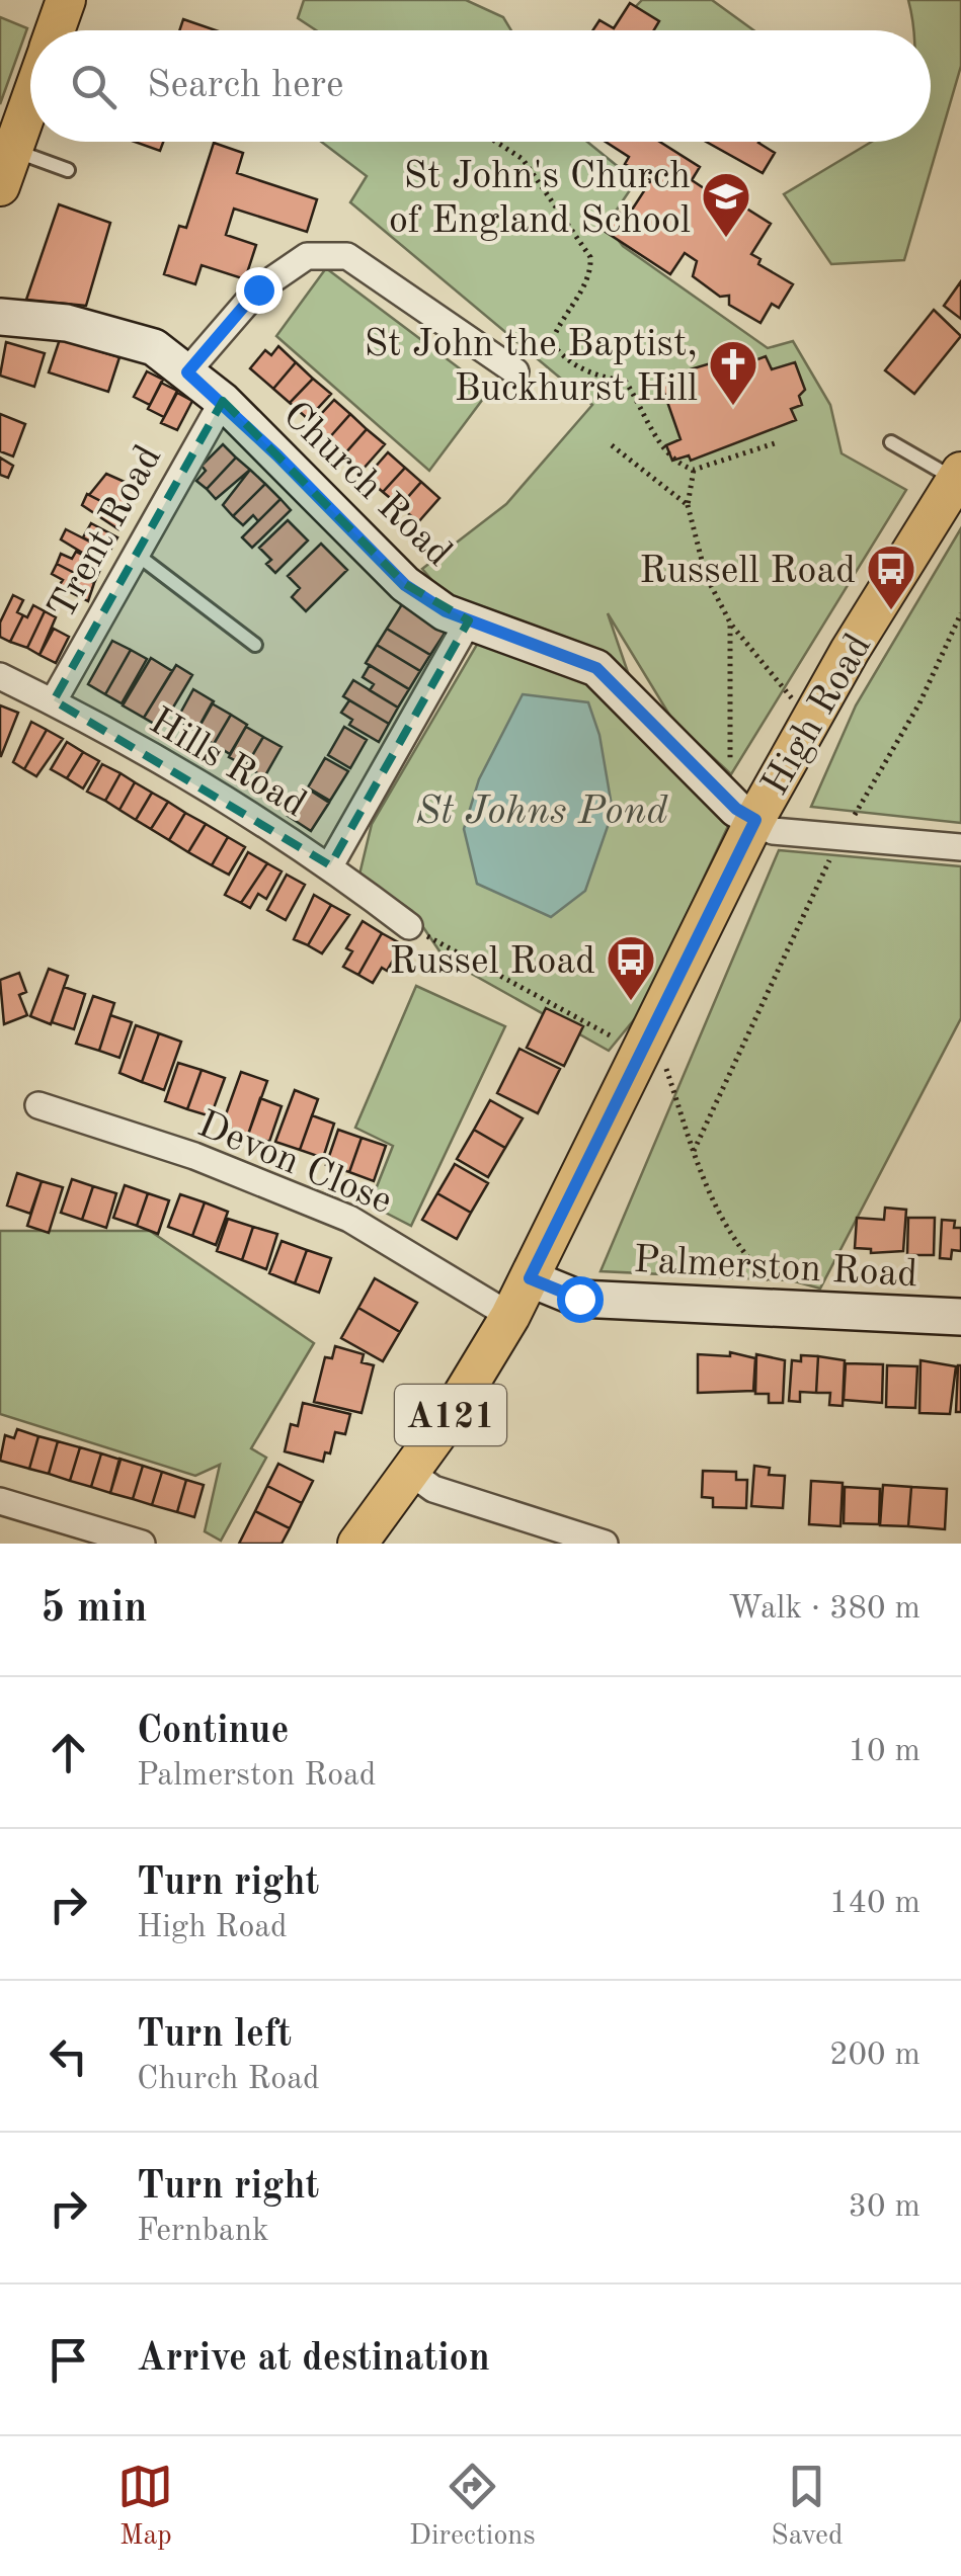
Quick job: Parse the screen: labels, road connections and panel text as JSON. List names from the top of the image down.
{
  "streets": {
    "main road": ["High Road", "A121"],
    "street": [
      "Church Road",
      "Trent Road",
      "Hills Road",
      "Devon Close",
      "Palmerston Road"
    ]
  },
  "crossings": [
    ["Church Road", "Trent Road"],
    ["Church Road", "High Road"],
    ["Trent Road", "Hills Road"],
    ["High Road", "Devon Close"],
    ["High Road", "Palmerston Road"]
  ],
  "water": ["St Johns Pond"],
  "places": {
    "school or university": ["St John's Church of England School"],
    "church": ["St John the Baptist, Buckhurst Hill"],
    "bus stop": ["Russell Road", "Russel Road"]
  },
  "page": {
    "search": "Search here",
    "heading": ["5 min", "Walk · 380 m"],
    "list": [
      ["Continue", "Palmerston Road", "10 m"],
      ["Turn right", "High Road", "140 m"],
      ["Turn left", "Church Road", "200 m"],
      ["Turn right", "Fernbank", "30 m"],
      "Arrive at destination"
    ],
    "nav": ["Map", "Directions", "Saved"]
  }
}
